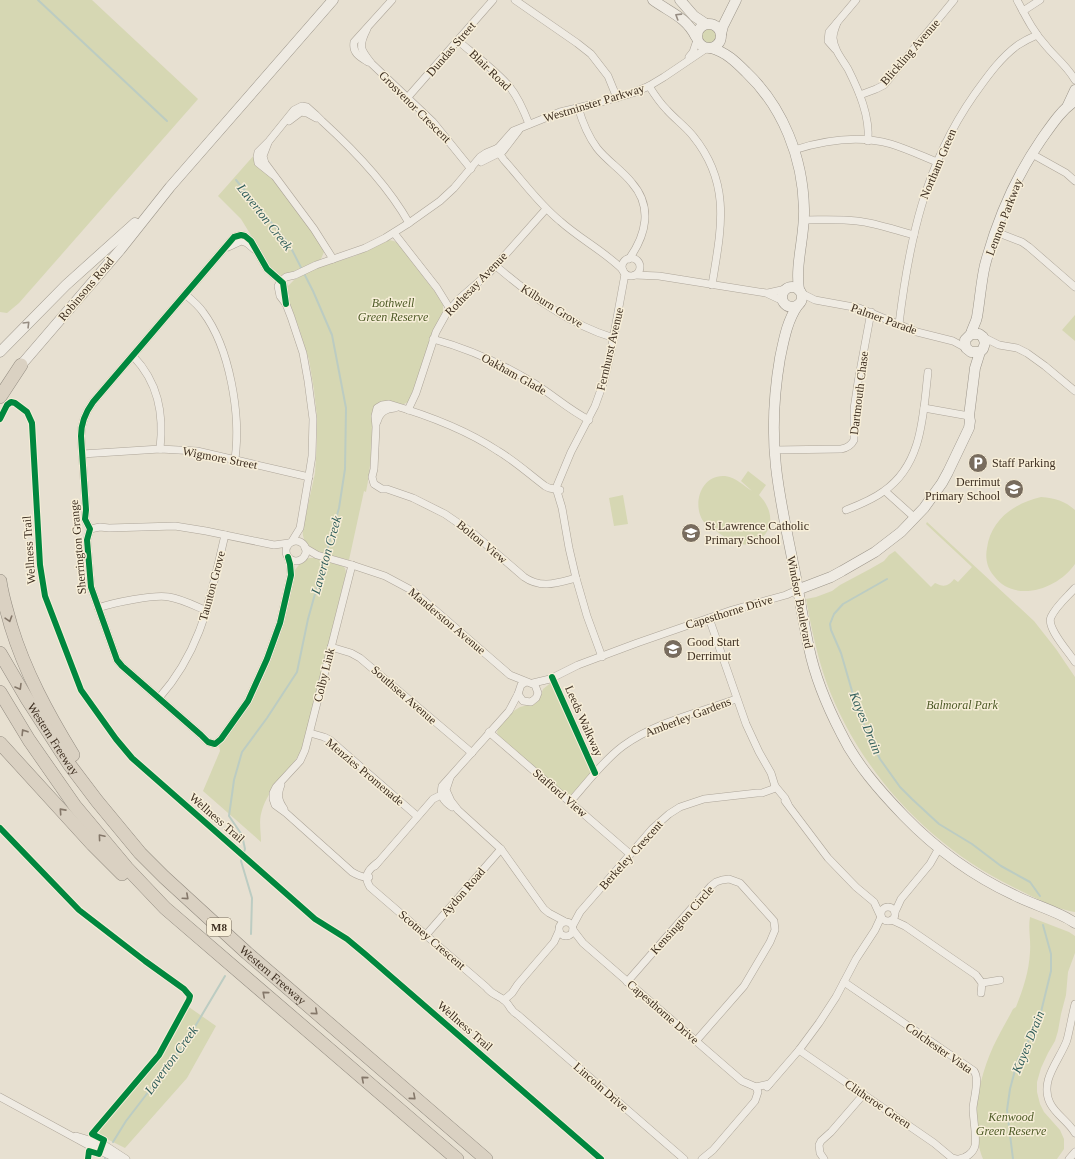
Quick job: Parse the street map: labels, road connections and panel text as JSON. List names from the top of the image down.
{
  "streets": {
    "highway": ["Western Freeway", "M8"],
    "street": [
      "Dundas Street",
      "Blickling Avenue",
      "Blair Road",
      "Westminster Parkway",
      "Grosvenor Crescent",
      "Northam Green",
      "Lennon Parkway",
      "Rothesay Avenue",
      "Robinsons Road",
      "Kilburn Grove",
      "Palmer Parade",
      "Fernhurst Avenue",
      "Oakham Glade",
      "Dartmouth Chase",
      "Wigmore Street",
      "Bolton View",
      "Sherrington Grange",
      "Taunton Grove",
      "Windsor Boulevard",
      "Capesthorne Drive",
      "Manderston Avenue",
      "Colby Link",
      "Southsea Avenue",
      "Amberley Gardens",
      "Menzies Promenade",
      "Stafford View",
      "Berkeley Crescent",
      "Aydon Road",
      "Kensington Circle",
      "Scotney Crescent",
      "Colchester Vista",
      "Lincoln Drive",
      "Clitheroe Green"
    ],
    "cycle path": ["Wellness Trail", "Leeds Walkway"]
  },
  "crossings": [
    ["Dundas Street", "Blair Road"],
    ["Dundas Street", "Grosvenor Crescent"],
    ["Blair Road", "Westminster Parkway"],
    ["Westminster Parkway", "Grosvenor Crescent"],
    ["Westminster Parkway", "Sherrington Grange"],
    ["Northam Green", "Palmer Parade"],
    ["Lennon Parkway", "Palmer Parade"],
    ["Lennon Parkway", "Windsor Boulevard"],
    ["Lennon Parkway", "Capesthorne Drive"],
    ["Rothesay Avenue", "Kilburn Grove"],
    ["Rothesay Avenue", "Oakham Glade"],
    ["Rothesay Avenue", "Bolton View"],
    ["Kilburn Grove", "Fernhurst Avenue"],
    ["Palmer Parade", "Dartmouth Chase"],
    ["Palmer Parade", "Windsor Boulevard"],
    ["Fernhurst Avenue", "Oakham Glade"],
    ["Dartmouth Chase", "Windsor Boulevard"],
    ["Wigmore Street", "Sherrington Grange"],
    ["Sherrington Grange", "Taunton Grove"],
    ["Windsor Boulevard", "Capesthorne Drive"],
    ["Capesthorne Drive", "Manderston Avenue"],
    ["Capesthorne Drive", "Berkeley Crescent"],
    ["Capesthorne Drive", "Aydon Road"],
    ["Capesthorne Drive", "Kensington Circle"],
    ["Manderston Avenue", "Colby Link"],
    ["Colby Link", "Southsea Avenue"],
    ["Colby Link", "Menzies Promenade"],
    ["Colby Link", "Scotney Crescent"],
    ["Amberley Gardens", "Stafford View"],
    ["Stafford View", "Berkeley Crescent"],
    ["Berkeley Crescent", "Scotney Crescent"],
    ["Berkeley Crescent", "Lincoln Drive"],
    ["Aydon Road", "Scotney Crescent"],
    ["Scotney Crescent", "Lincoln Drive"]
  ],
  "water": ["Laverton Creek", "Kayes Drain"],
  "parks": ["Bothwell Green Reserve", "Balmoral Park", "Kenwood Green Reserve"],
  "places": {
    "parking": ["Staff Parking"],
    "school or university": ["Derrimut Primary School", "St Lawrence Catholic Primary School", "Good Start Derrimut"]
  }
}
